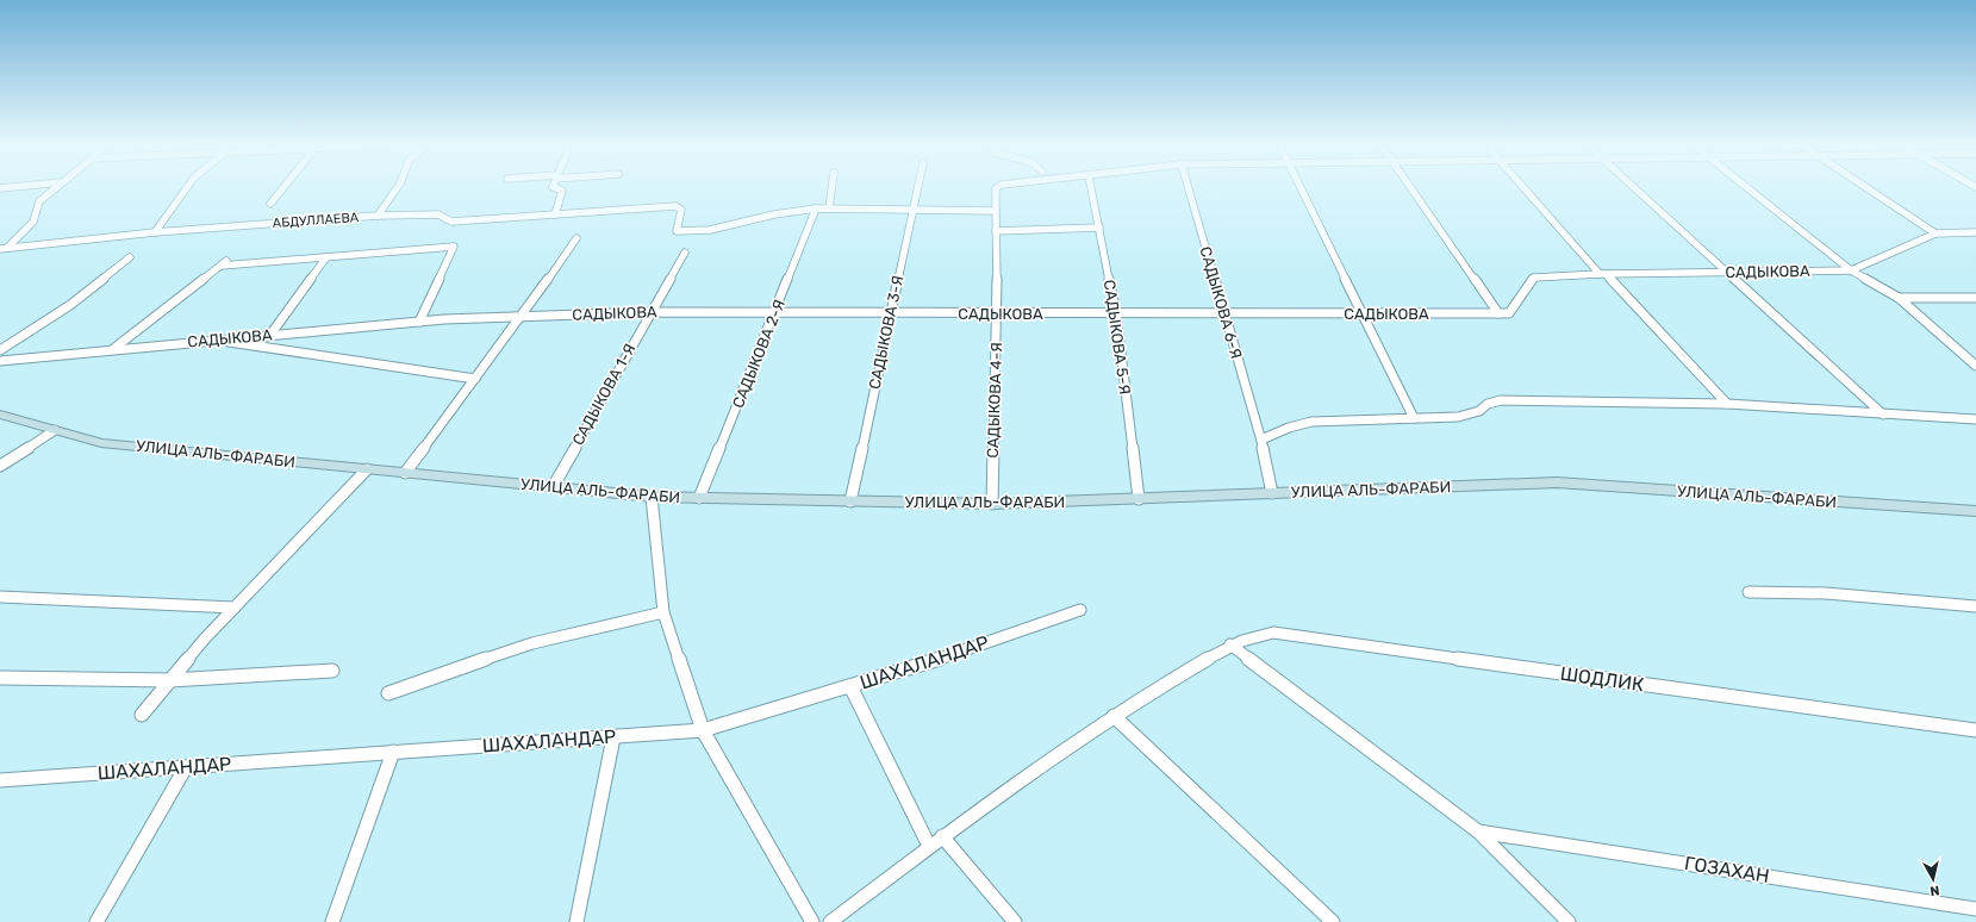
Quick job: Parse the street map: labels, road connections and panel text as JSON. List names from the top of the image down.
{
  "streets": {
    "main road": ["УЛИЦА АЛЬ-ФАРАБИ"],
    "street": [
      "АБДУЛЛАЕВА",
      "САДЫКОВА",
      "САДЫКОВА 6-Я",
      "САДЫКОВА 3-Я",
      "САДЫКОВА 5-Я",
      "САДЫКОВА 2-Я",
      "САДЫКОВА 1-Я",
      "САДЫКОВА 4-Я",
      "ШАХАЛАНДАР",
      "ШОДЛИК",
      "ГОЗАХАН"
    ]
  },
  "crossings": [
    ["АБДУЛЛАЕВА", "САДЫКОВА 3-Я"],
    ["АБДУЛЛАЕВА", "САДЫКОВА 2-Я"],
    ["АБДУЛЛАЕВА", "САДЫКОВА 4-Я"],
    ["САДЫКОВА", "САДЫКОВА 6-Я"],
    ["САДЫКОВА", "САДЫКОВА 3-Я"],
    ["САДЫКОВА", "САДЫКОВА 5-Я"],
    ["САДЫКОВА", "САДЫКОВА 2-Я"],
    ["САДЫКОВА", "САДЫКОВА 1-Я"],
    ["САДЫКОВА", "САДЫКОВА 4-Я"],
    ["САДЫКОВА 6-Я", "УЛИЦА АЛЬ-ФАРАБИ"],
    ["САДЫКОВА 3-Я", "УЛИЦА АЛЬ-ФАРАБИ"],
    ["САДЫКОВА 5-Я", "УЛИЦА АЛЬ-ФАРАБИ"],
    ["САДЫКОВА 2-Я", "УЛИЦА АЛЬ-ФАРАБИ"],
    ["САДЫКОВА 1-Я", "УЛИЦА АЛЬ-ФАРАБИ"],
    ["САДЫКОВА 4-Я", "УЛИЦА АЛЬ-ФАРАБИ"]
  ],
  "north": "bottom"
}
